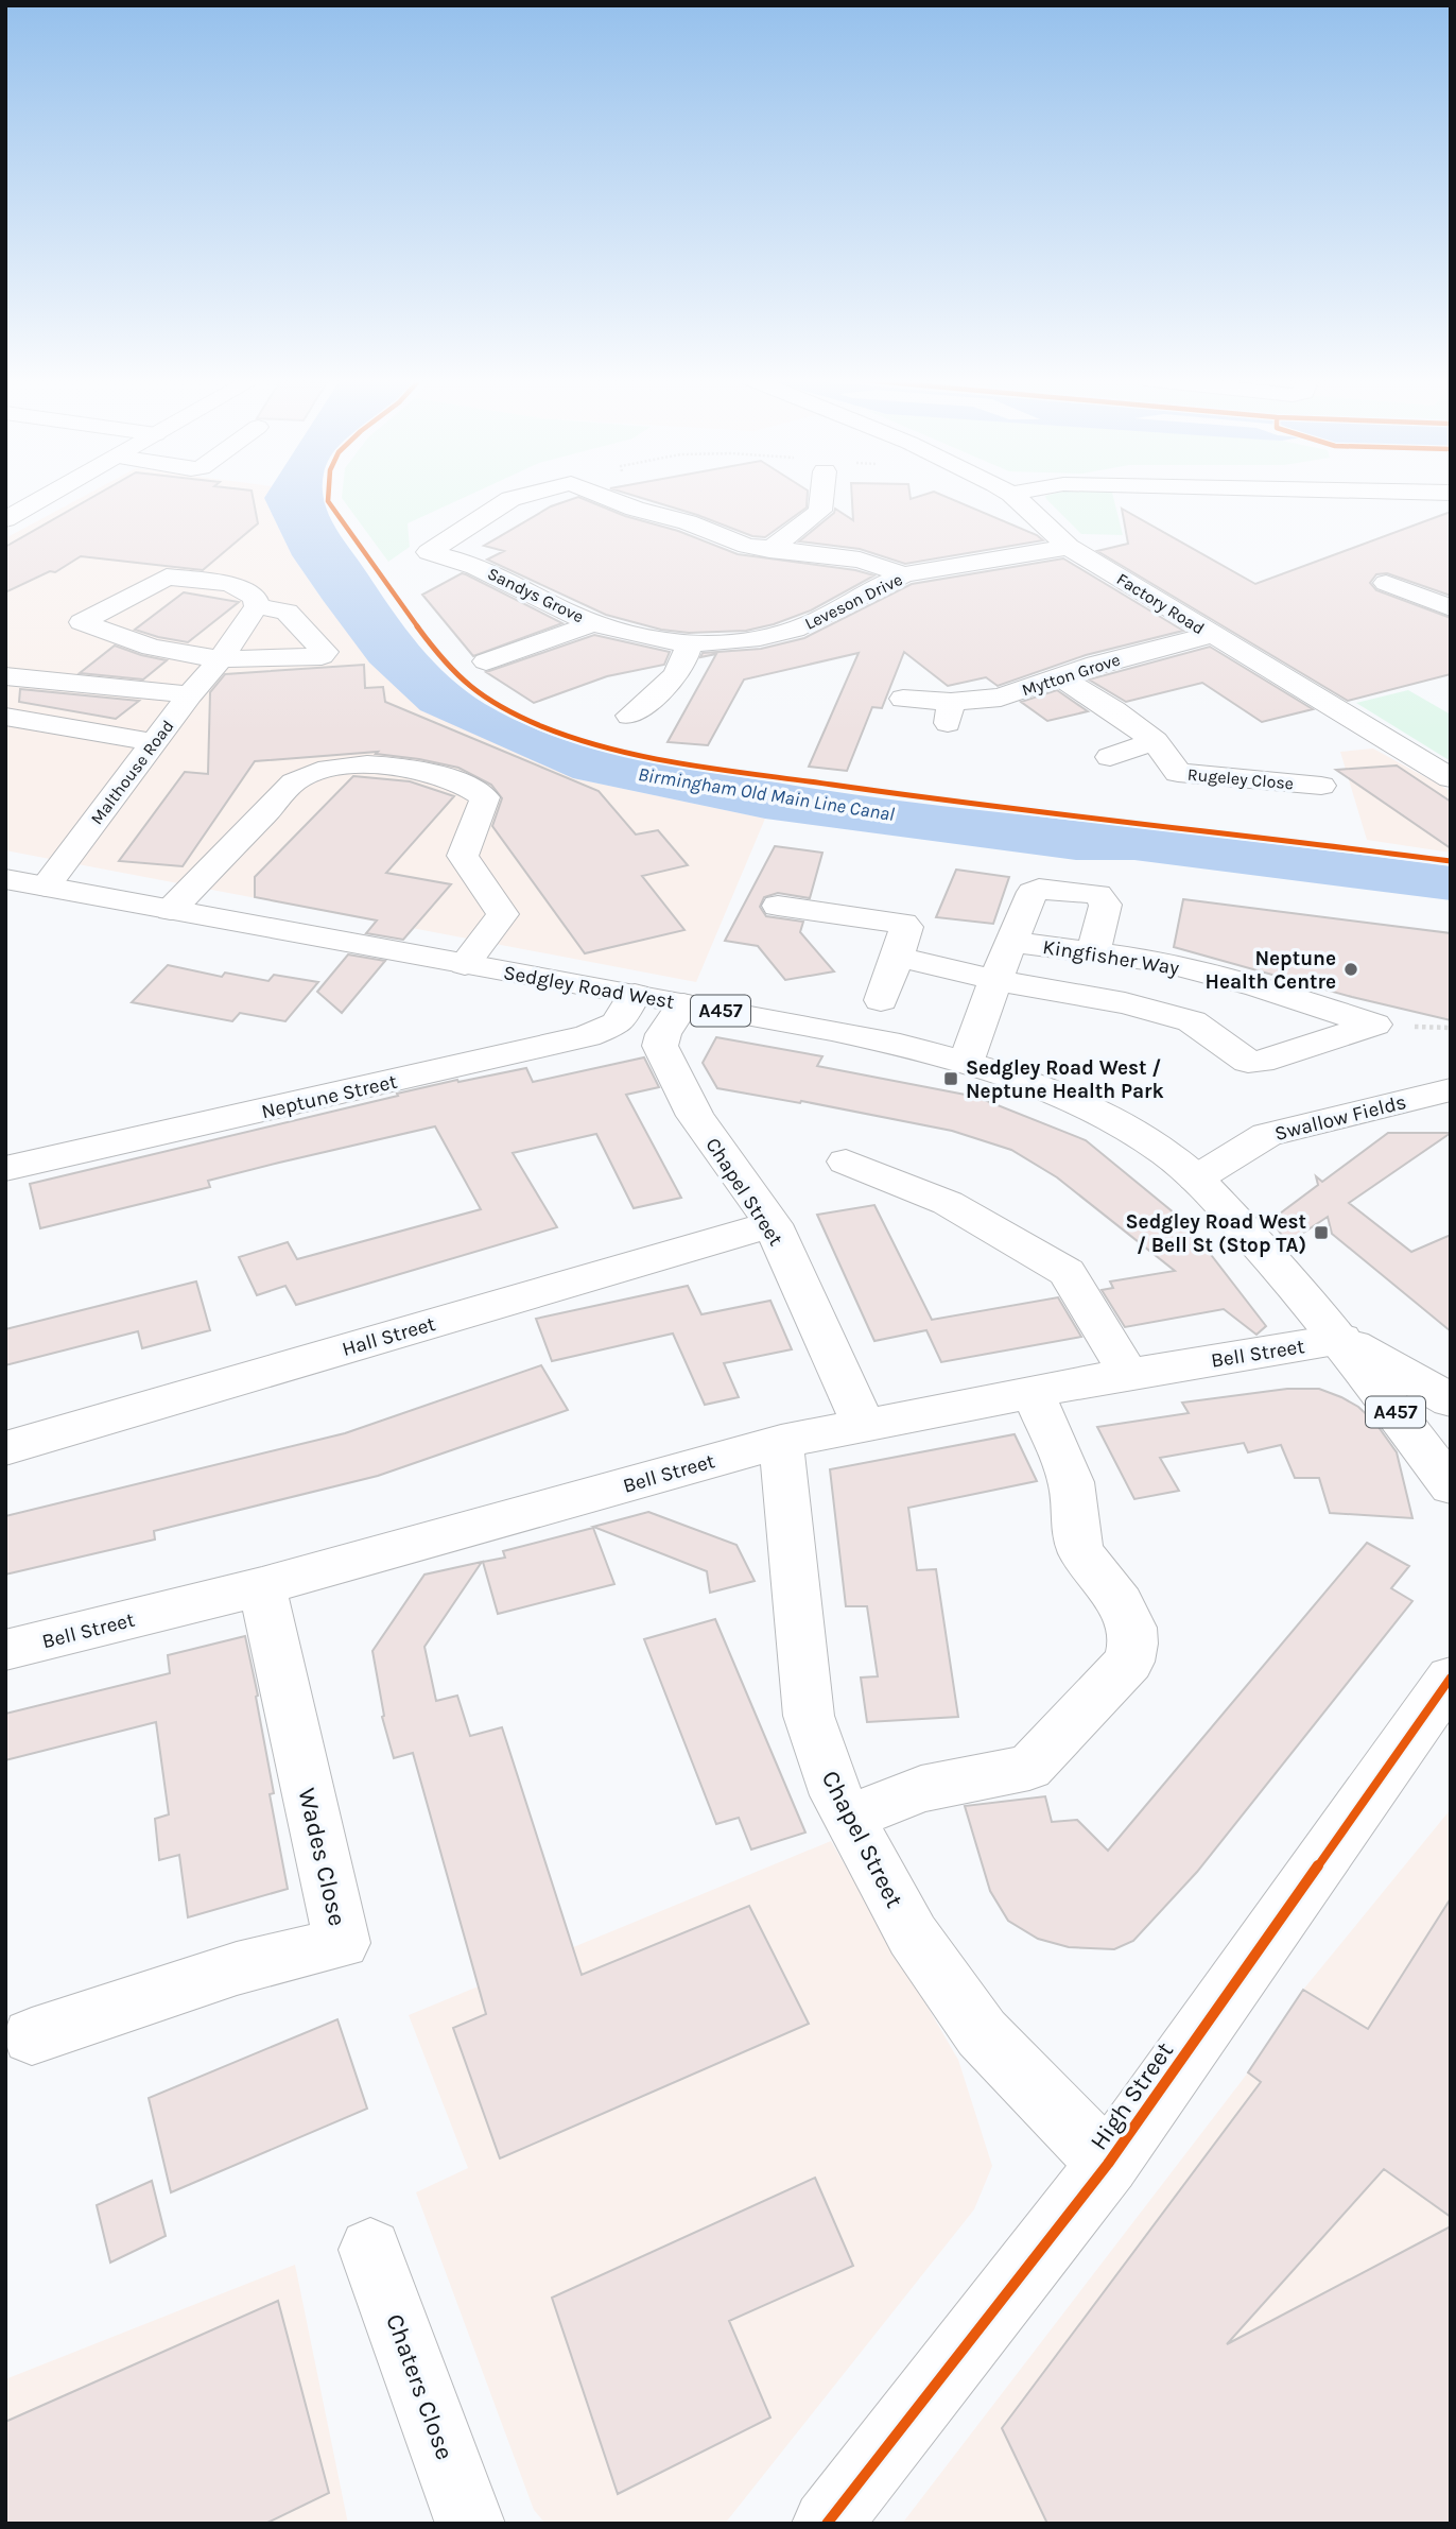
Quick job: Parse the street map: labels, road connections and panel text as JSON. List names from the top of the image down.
{
  "streets": {
    "street": [
      "Sandys Grove",
      "Leveson Drive",
      "Factory Road",
      "Mytton Grove",
      "Malthouse Road",
      "Rugeley Close",
      "Kingfisher Way",
      "Sedgley Road West",
      "A457",
      "Neptune Street",
      "Swallow Fields",
      "Chapel Street",
      "Hall Street",
      "Bell Street",
      "Wades Close",
      "High Street",
      "Chaters Close"
    ]
  },
  "crossings": [
    ["Sandys Grove", "Leveson Drive"],
    ["Leveson Drive", "Factory Road"],
    ["Factory Road", "Mytton Grove"],
    ["Mytton Grove", "Rugeley Close"],
    ["Malthouse Road", "Sedgley Road West"],
    ["Sedgley Road West", "Neptune Street"],
    ["Sedgley Road West", "Swallow Fields"],
    ["Sedgley Road West", "Chapel Street"],
    ["Sedgley Road West", "Bell Street"],
    ["Chapel Street", "Hall Street"],
    ["Chapel Street", "Bell Street"],
    ["Chapel Street", "High Street"],
    ["Bell Street", "Wades Close"]
  ],
  "water": ["Birmingham Old Main Line Canal"],
  "places": {
    "other": ["Neptune Health Centre"],
    "transit": ["Sedgley Road West / Neptune Health Park", "Sedgley Road West / Bell St (Stop TA)"]
  }
}
